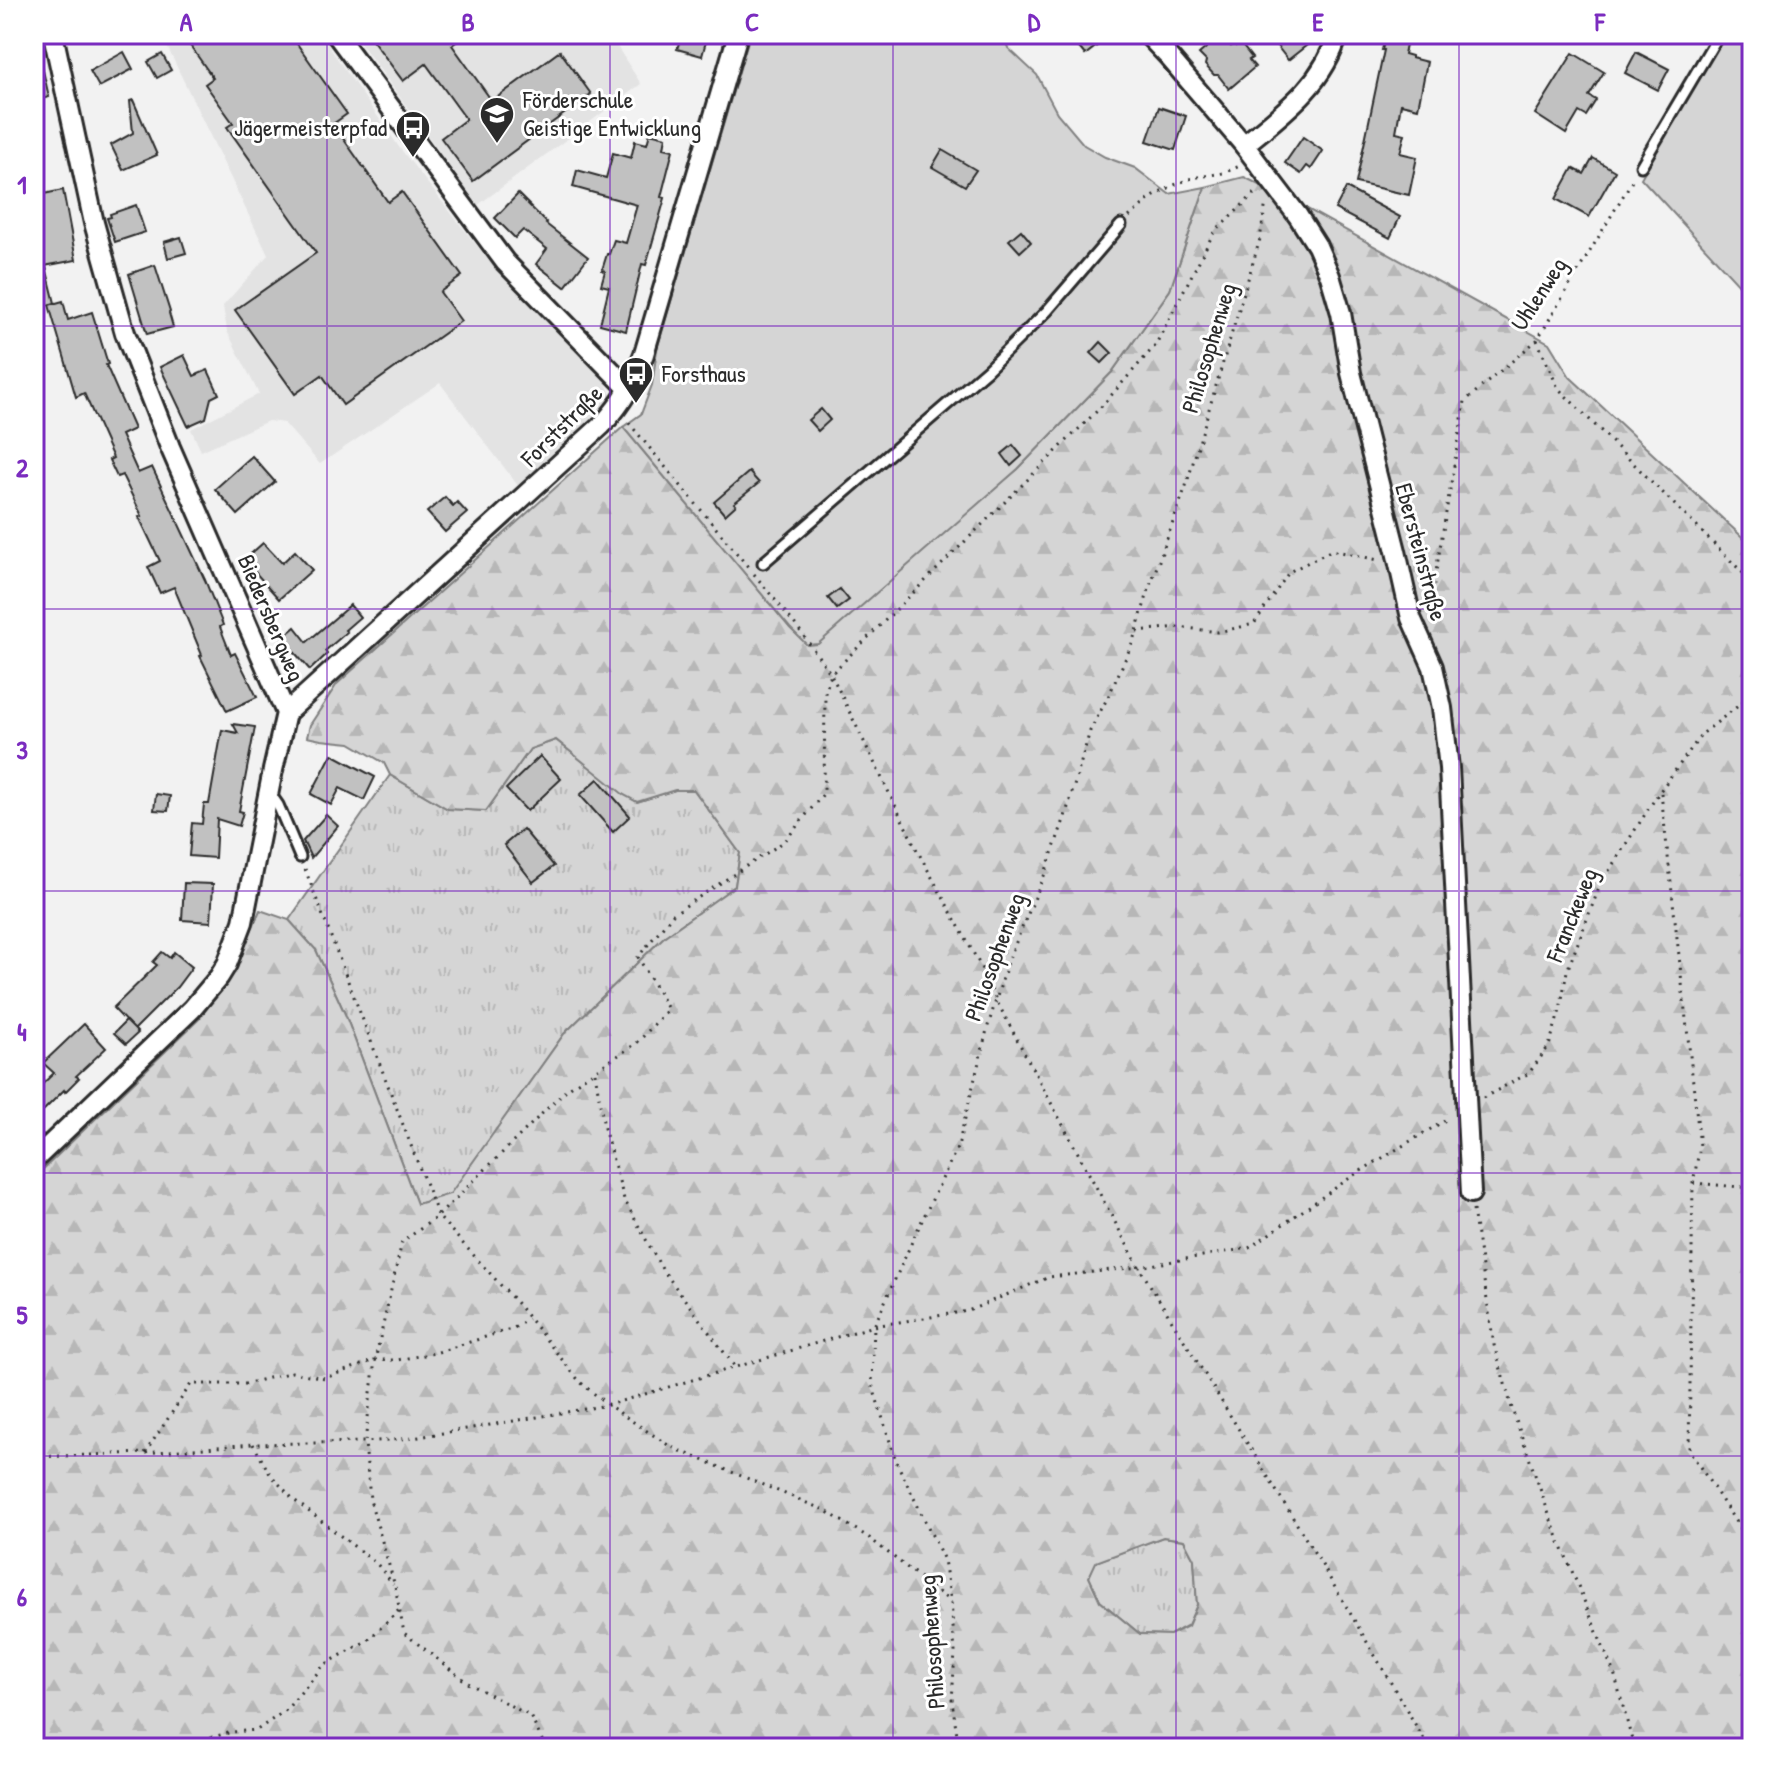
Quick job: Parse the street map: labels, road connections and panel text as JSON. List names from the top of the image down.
{
  "streets": {
    "street": ["Forststraße", "Ebersteinstraße", "Biedersbergweg"],
    "path": ["Uhlenweg", "Philosophenweg", "Franckeweg"]
  },
  "crossings": [
    ["Uhlenweg", "Ebersteinstraße"],
    ["Philosophenweg", "Ebersteinstraße"],
    ["Philosophenweg", "Franckeweg"],
    ["Forststraße", "Biedersbergweg"],
    ["Ebersteinstraße", "Franckeweg"]
  ],
  "places": {
    "school or university": ["Förderschule Geistige Entwicklung"],
    "bus stop": ["Jägermeisterpfad", "Forsthaus"]
  },
  "grid": {
    "columns": [
      "A",
      "B",
      "C",
      "D",
      "E",
      "F"
    ],
    "rows": [
      "1",
      "2",
      "3",
      "4",
      "5",
      "6"
    ]
  }
}
